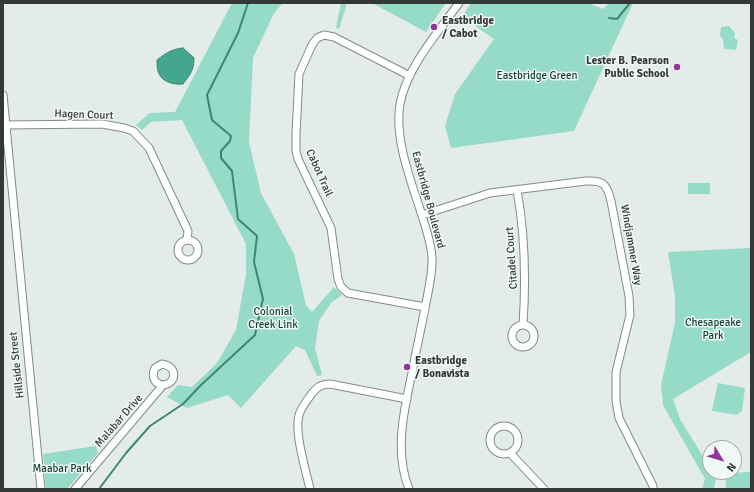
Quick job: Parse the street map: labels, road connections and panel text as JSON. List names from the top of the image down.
{
  "streets": {
    "street": [
      "Hagen Court",
      "Cabot Trail",
      "Eastbridge Boulevard",
      "Windjammer Way",
      "Citadel Court",
      "Hillside Street",
      "Malabar Drive"
    ]
  },
  "crossings": [
    ["Hagen Court", "Hillside Street"],
    ["Cabot Trail", "Eastbridge Boulevard"],
    ["Eastbridge Boulevard", "Windjammer Way"],
    ["Windjammer Way", "Citadel Court"]
  ],
  "parks": [
    "Eastbridge Green",
    "Colonial Creek Link",
    "Chesapeake Park",
    "Maabar Park"
  ],
  "places": ["Eastbridge / Cabot", "Lester B. Pearson Public School", "Eastbridge / Bonavista"],
  "north": "bottom right"
}
